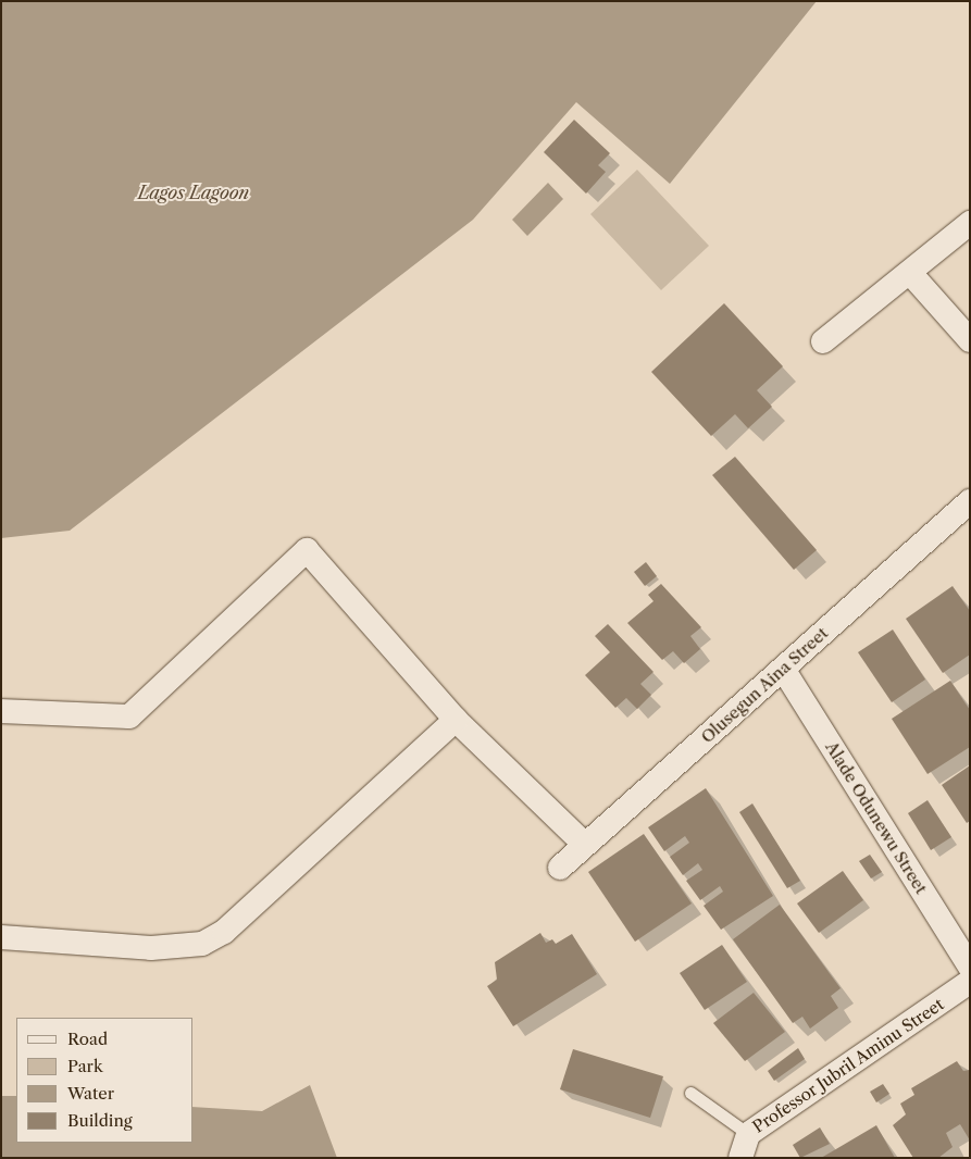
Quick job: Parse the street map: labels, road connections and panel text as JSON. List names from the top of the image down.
{
  "streets": {
    "street": ["Olusegun Aina Street", "Alade Odunewu Street", "Professor Jubril Aminu Street"]
  },
  "crossings": [
    ["Olusegun Aina Street", "Alade Odunewu Street"]
  ],
  "water": ["Lagos Lagoon"],
  "legend": [
    "Road",
    "Park",
    "Water",
    "Building"
  ]
}
